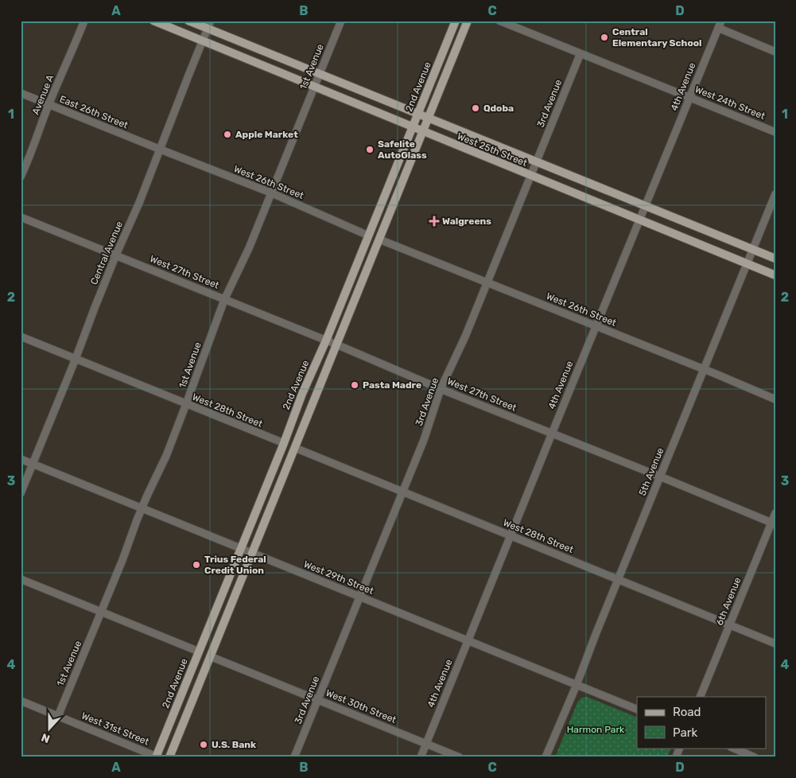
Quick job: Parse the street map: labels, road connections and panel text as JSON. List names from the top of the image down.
{
  "streets": {
    "main road": ["2nd Avenue", "West 25th Street"],
    "street": [
      "1st Avenue",
      "4th Avenue",
      "Avenue A",
      "West 24th Street",
      "3rd Avenue",
      "East 26th Street",
      "West 26th Street",
      "Central Avenue",
      "West 27th Street",
      "West 28th Street",
      "5th Avenue",
      "West 29th Street",
      "6th Avenue",
      "West 30th Street",
      "West 31st Street"
    ]
  },
  "crossings": [
    ["1st Avenue", "West 25th Street"],
    ["1st Avenue", "West 26th Street"],
    ["1st Avenue", "West 27th Street"],
    ["1st Avenue", "West 28th Street"],
    ["1st Avenue", "West 29th Street"],
    ["1st Avenue", "West 31st Street"],
    ["2nd Avenue", "West 25th Street"],
    ["2nd Avenue", "West 26th Street"],
    ["2nd Avenue", "West 27th Street"],
    ["2nd Avenue", "West 28th Street"],
    ["2nd Avenue", "West 29th Street"],
    ["2nd Avenue", "West 31st Street"],
    ["4th Avenue", "West 24th Street"],
    ["4th Avenue", "West 25th Street"],
    ["4th Avenue", "West 26th Street"],
    ["4th Avenue", "West 27th Street"],
    ["4th Avenue", "West 28th Street"],
    ["4th Avenue", "West 29th Street"],
    ["4th Avenue", "West 30th Street"],
    ["Avenue A", "East 26th Street"],
    ["West 24th Street", "3rd Avenue"],
    ["3rd Avenue", "West 25th Street"],
    ["3rd Avenue", "West 26th Street"],
    ["3rd Avenue", "West 27th Street"],
    ["3rd Avenue", "West 28th Street"],
    ["3rd Avenue", "West 29th Street"],
    ["3rd Avenue", "West 30th Street"],
    ["East 26th Street", "West 26th Street"],
    ["East 26th Street", "Central Avenue"],
    ["West 25th Street", "Central Avenue"],
    ["West 25th Street", "5th Avenue"],
    ["West 26th Street", "Central Avenue"],
    ["West 26th Street", "5th Avenue"],
    ["Central Avenue", "West 27th Street"],
    ["Central Avenue", "West 28th Street"],
    ["Central Avenue", "West 29th Street"],
    ["West 27th Street", "5th Avenue"],
    ["West 27th Street", "6th Avenue"],
    ["West 28th Street", "5th Avenue"],
    ["West 28th Street", "6th Avenue"],
    ["5th Avenue", "West 29th Street"]
  ],
  "parks": ["Harmon Park"],
  "places": {
    "other": [
      "Central Elementary School",
      "Qdoba",
      "Apple Market",
      "Safelite AutoGlass",
      "Pasta Madre",
      "Trius Federal Credit Union",
      "U.S. Bank"
    ],
    "health": ["Walgreens"]
  },
  "legend": ["Road", "Park"],
  "north": "bottom",
  "grid": {
    "columns": [
      "A",
      "B",
      "C",
      "D"
    ],
    "rows": [
      "1",
      "2",
      "3",
      "4"
    ]
  }
}
